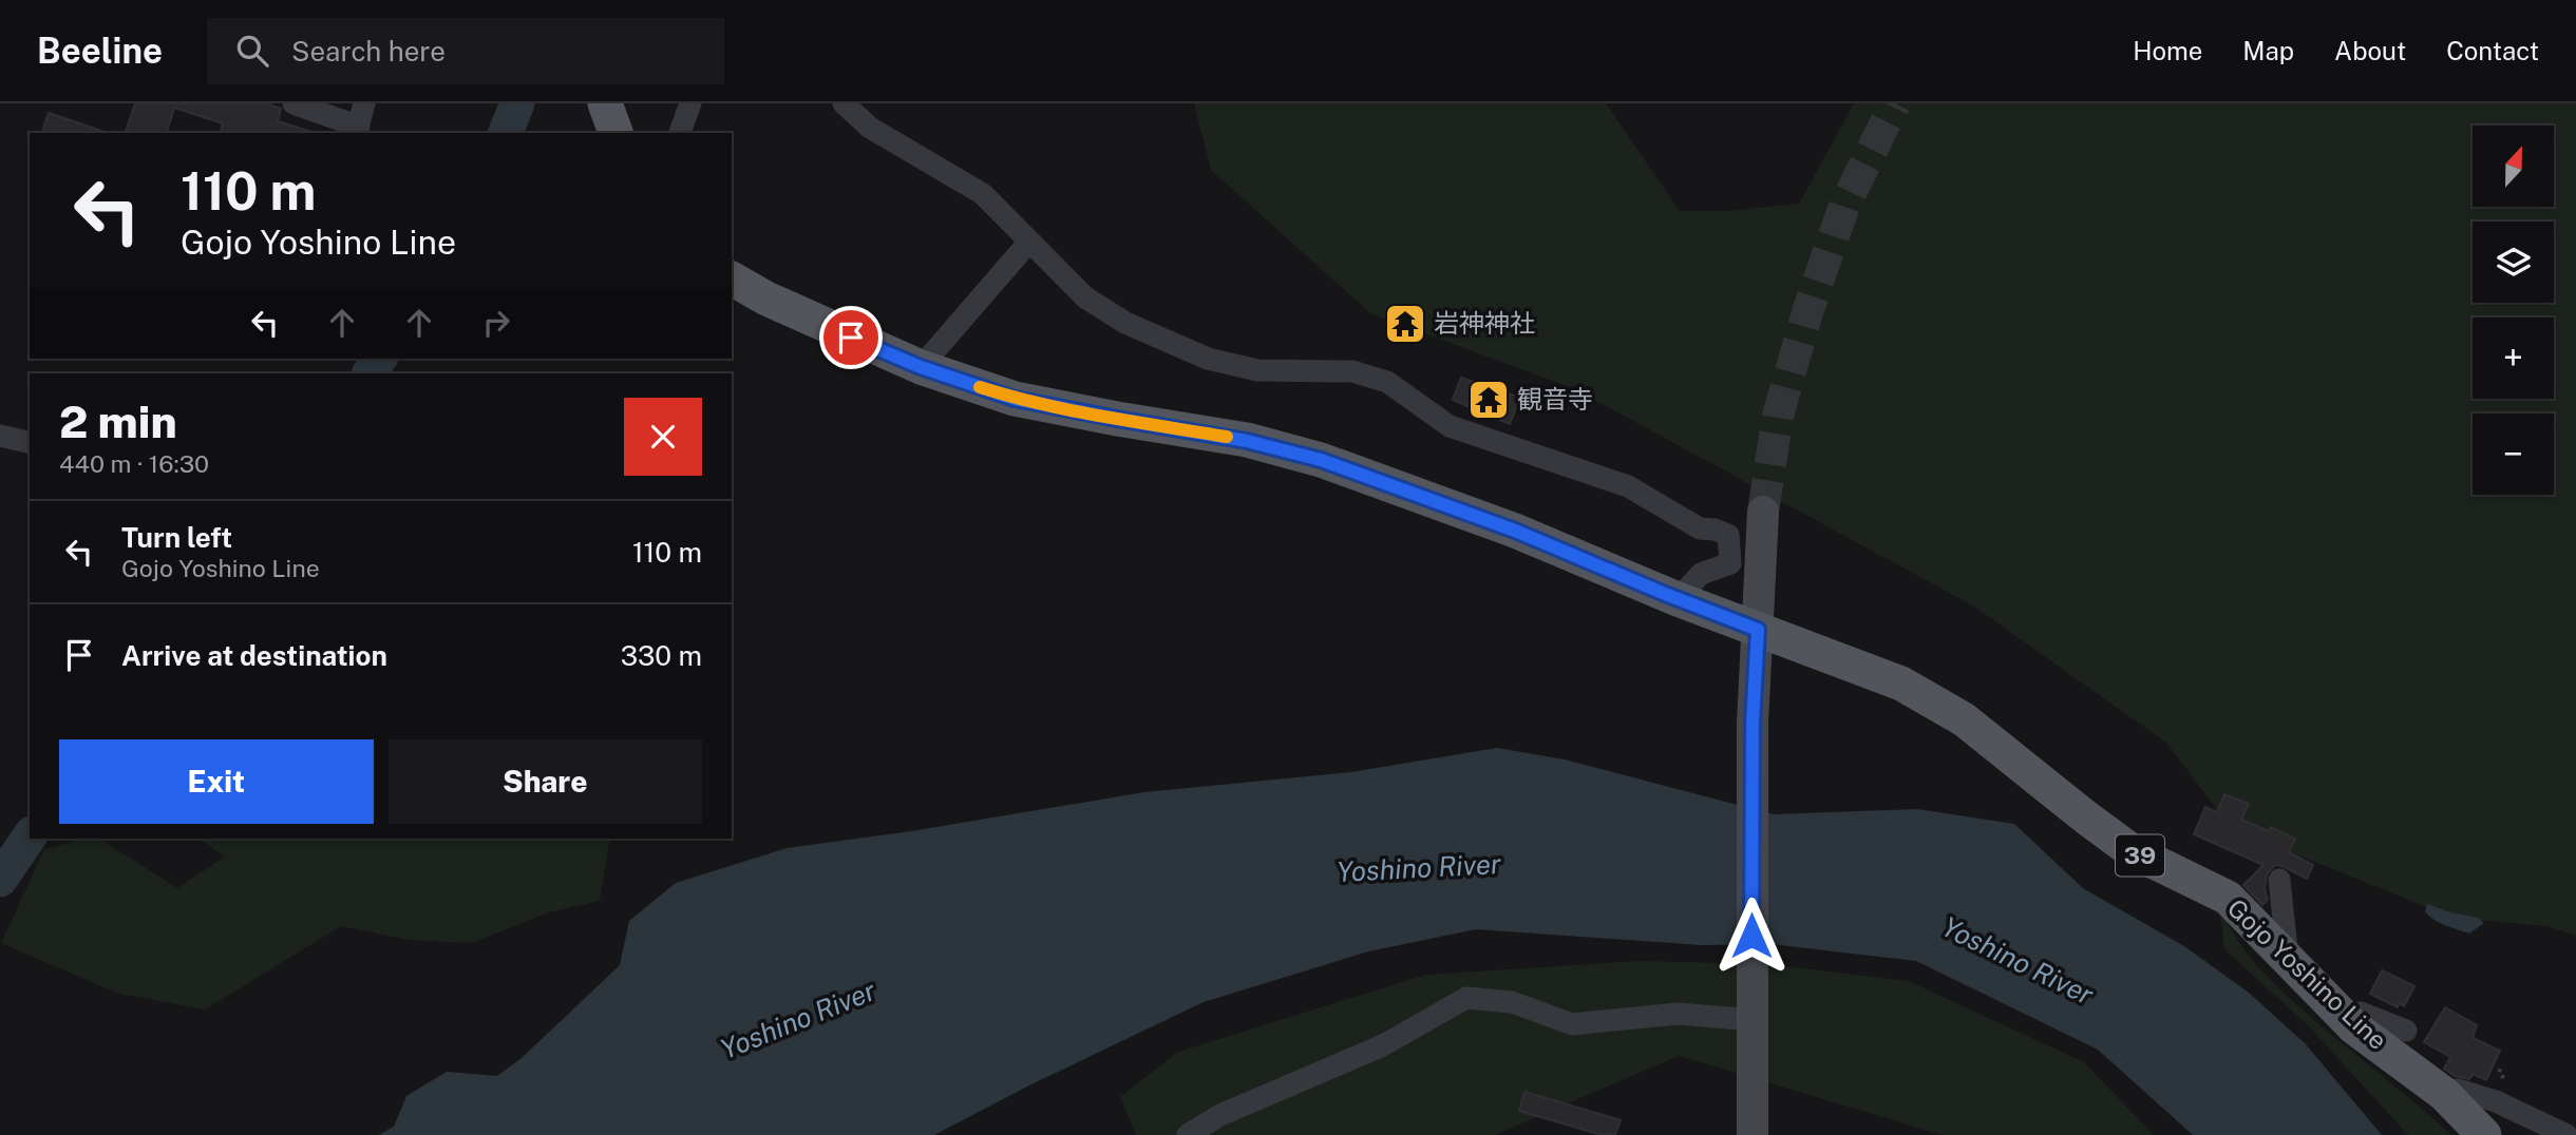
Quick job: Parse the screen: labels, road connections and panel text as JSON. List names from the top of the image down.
{
  "streets": {
    "main road": ["39", "Gojo Yoshino Line"]
  },
  "water": ["Yoshino River"],
  "places": {
    "temple": ["岩神神社", "観音寺"]
  },
  "north": "top",
  "page": {
    "header": "Beeline",
    "search": "Search here",
    "nav": [
      "Home",
      "Map",
      "About",
      "Contact"
    ],
    "map_buttons": ["+", "−"],
    "turn": ["110 m", "Gojo Yoshino Line"],
    "heading": ["2 min", "440 m · 16:30"],
    "list": [
      {
        "name": "Turn left",
        "note": "Gojo Yoshino Line",
        "value": "110 m"
      },
      {
        "name": "Arrive at destination",
        "value": "330 m"
      }
    ],
    "buttons": ["Exit", "Share"]
  }
}
